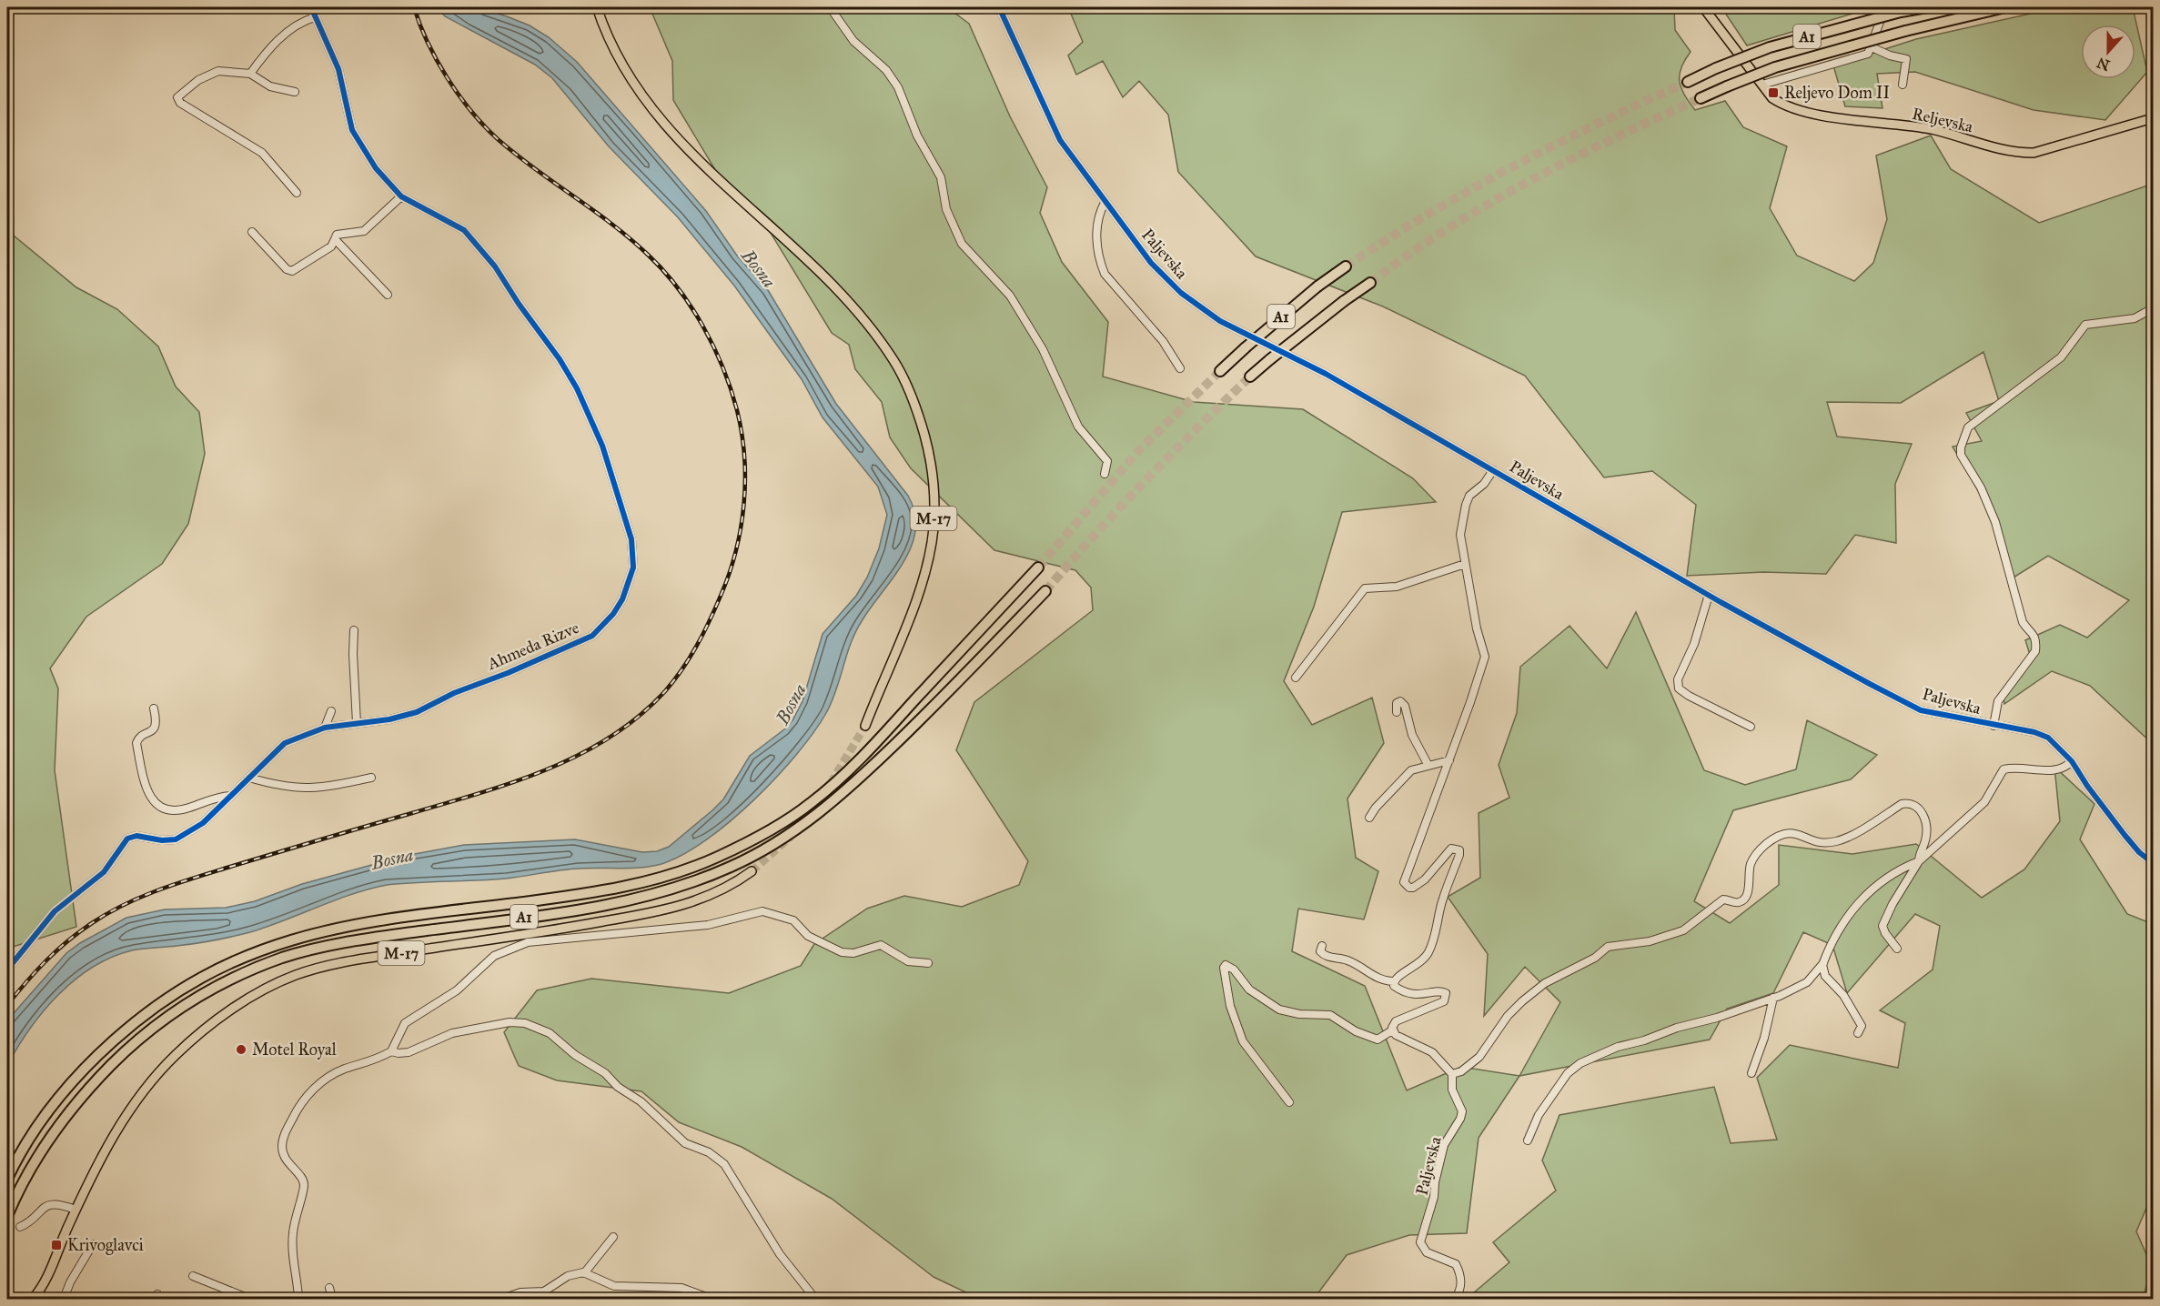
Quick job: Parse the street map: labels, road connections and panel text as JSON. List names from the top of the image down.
{
  "streets": {
    "highway": ["A1"],
    "main road": ["Reljevska", "M-17"],
    "street": ["Paljevska", "Ahmeda Rizve"]
  },
  "water": ["Bosna"],
  "places": {
    "transit": ["Reljevo Dom II", "Krivoglavci"],
    "other": ["Motel Royal"]
  },
  "north": "bottom"
}
